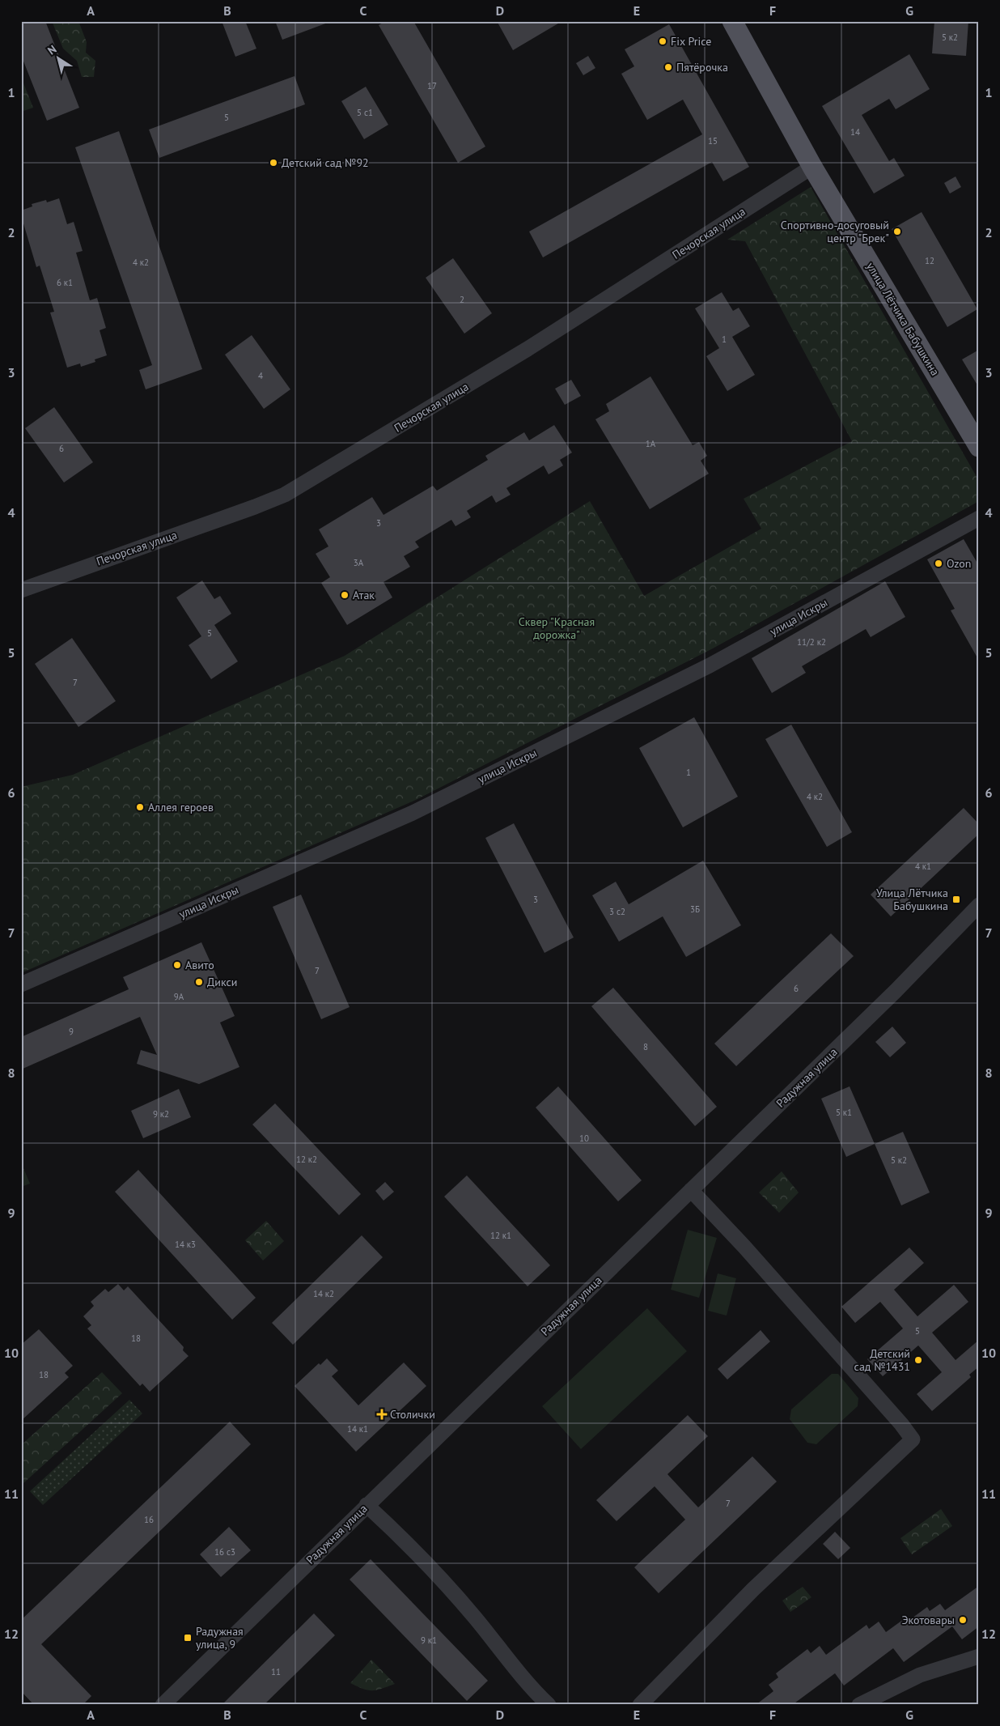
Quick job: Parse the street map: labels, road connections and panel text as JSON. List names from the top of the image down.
{
  "streets": {
    "main road": ["улица Лётчика Бабушкина"],
    "street": ["Печорская улица", "улица Искры", "Радужная улица"]
  },
  "crossings": [
    ["Печорская улица", "улица Лётчика Бабушкина"]
  ],
  "parks": ["Сквер \"Красная дорожка\""],
  "places": {
    "other": [
      "Fix Price",
      "Пятёрочка",
      "Детский сад №92",
      "Спортивно-досуговый центр \"Брек\"",
      "Ozon",
      "Атак",
      "Аллея героев",
      "Авито",
      "Дикси",
      "Детский сад №1431",
      "Экотовары"
    ],
    "transit": ["Улица Лётчика Бабушкина", "Радужная улица, 9"],
    "health": ["Столички"]
  },
  "house_numbers": [
    "5 к2",
    "17",
    "5 с1",
    "5",
    "14",
    "15",
    "12",
    "4 к2",
    "6 к1",
    "2",
    "1",
    "4",
    "1A",
    "6",
    "3",
    "3А",
    "5",
    "11/2 к2",
    "7",
    "1",
    "4 к2",
    "4 к1",
    "3",
    "3Б",
    "3 с2",
    "7",
    "6",
    "9А",
    "9",
    "8",
    "5 к1",
    "9 к2",
    "10",
    "12 к2",
    "5 к2",
    "12 к1",
    "14 к3",
    "14 к2",
    "5",
    "18",
    "18",
    "14 к1",
    "7",
    "16",
    "16 с3",
    "9 к1",
    "11"
  ],
  "north": "top left",
  "grid": {
    "columns": [
      "A",
      "B",
      "C",
      "D",
      "E",
      "F",
      "G"
    ],
    "rows": [
      "1",
      "2",
      "3",
      "4",
      "5",
      "6",
      "7",
      "8",
      "9",
      "10",
      "11",
      "12"
    ]
  }
}
